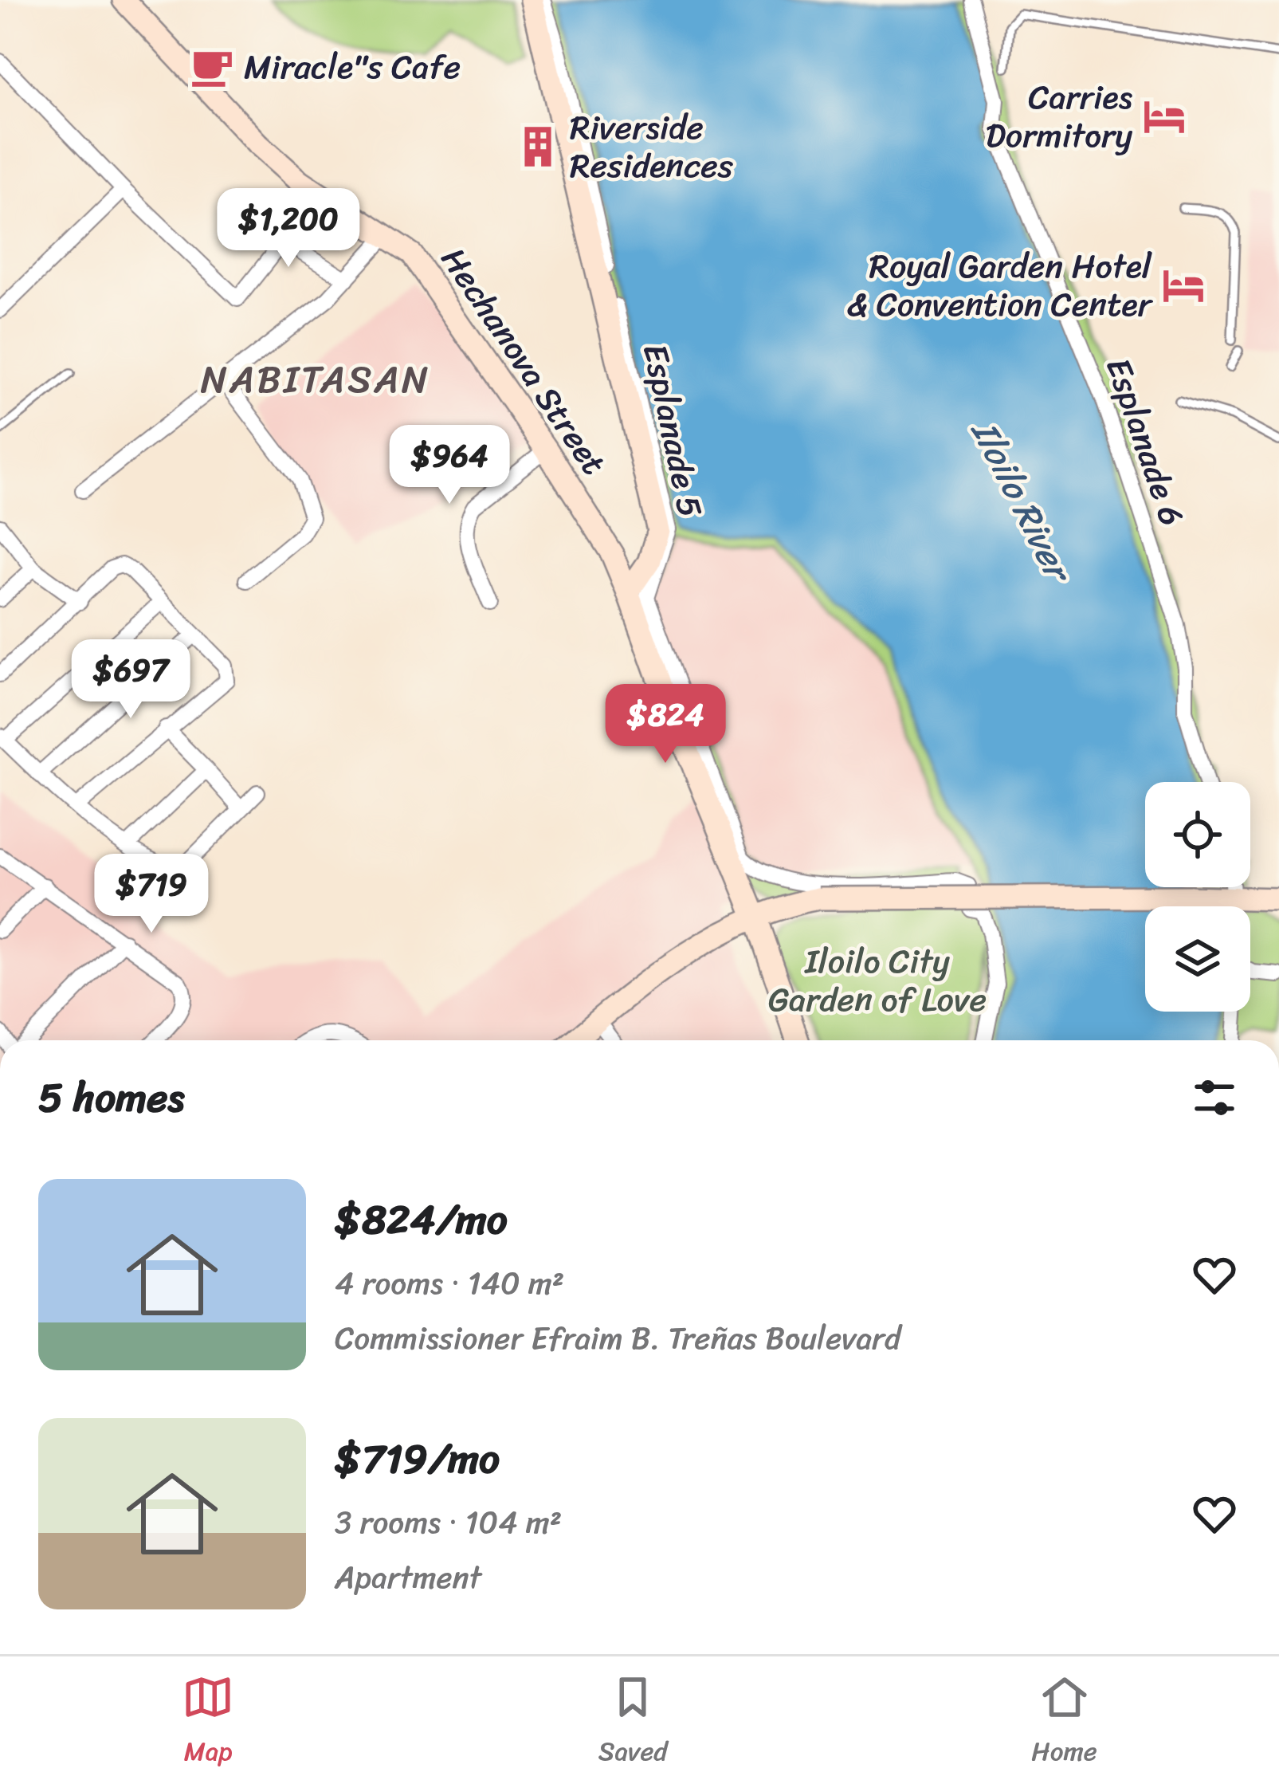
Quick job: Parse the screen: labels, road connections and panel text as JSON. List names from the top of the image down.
{
  "streets": {
    "main road": ["Hechanova Street"],
    "street": ["Esplanade 5", "Esplanade 6"]
  },
  "districts": ["NABITASAN"],
  "water": ["Iloilo River"],
  "parks": ["Iloilo City Garden of Love"],
  "places": {
    "cafe": ["Miracle\"s Cafe"],
    "hotel": ["Carries Dormitory", "Royal Garden Hotel & Convention Center"],
    "building": ["Riverside Residences"]
  },
  "page": {
    "price": [
      "$1,200",
      "$964",
      "$697",
      "$824",
      "$719"
    ],
    "heading": "5 homes",
    "list": [
      {
        "name": "$824/mo",
        "note": "4 rooms · 140 m² · Commissioner Efraim B. Treñas Boulevard"
      },
      {
        "name": "$719/mo",
        "note": "3 rooms · 104 m² · Apartment"
      }
    ],
    "tabs": ["Map", "Saved", "Home"]
  }
}
